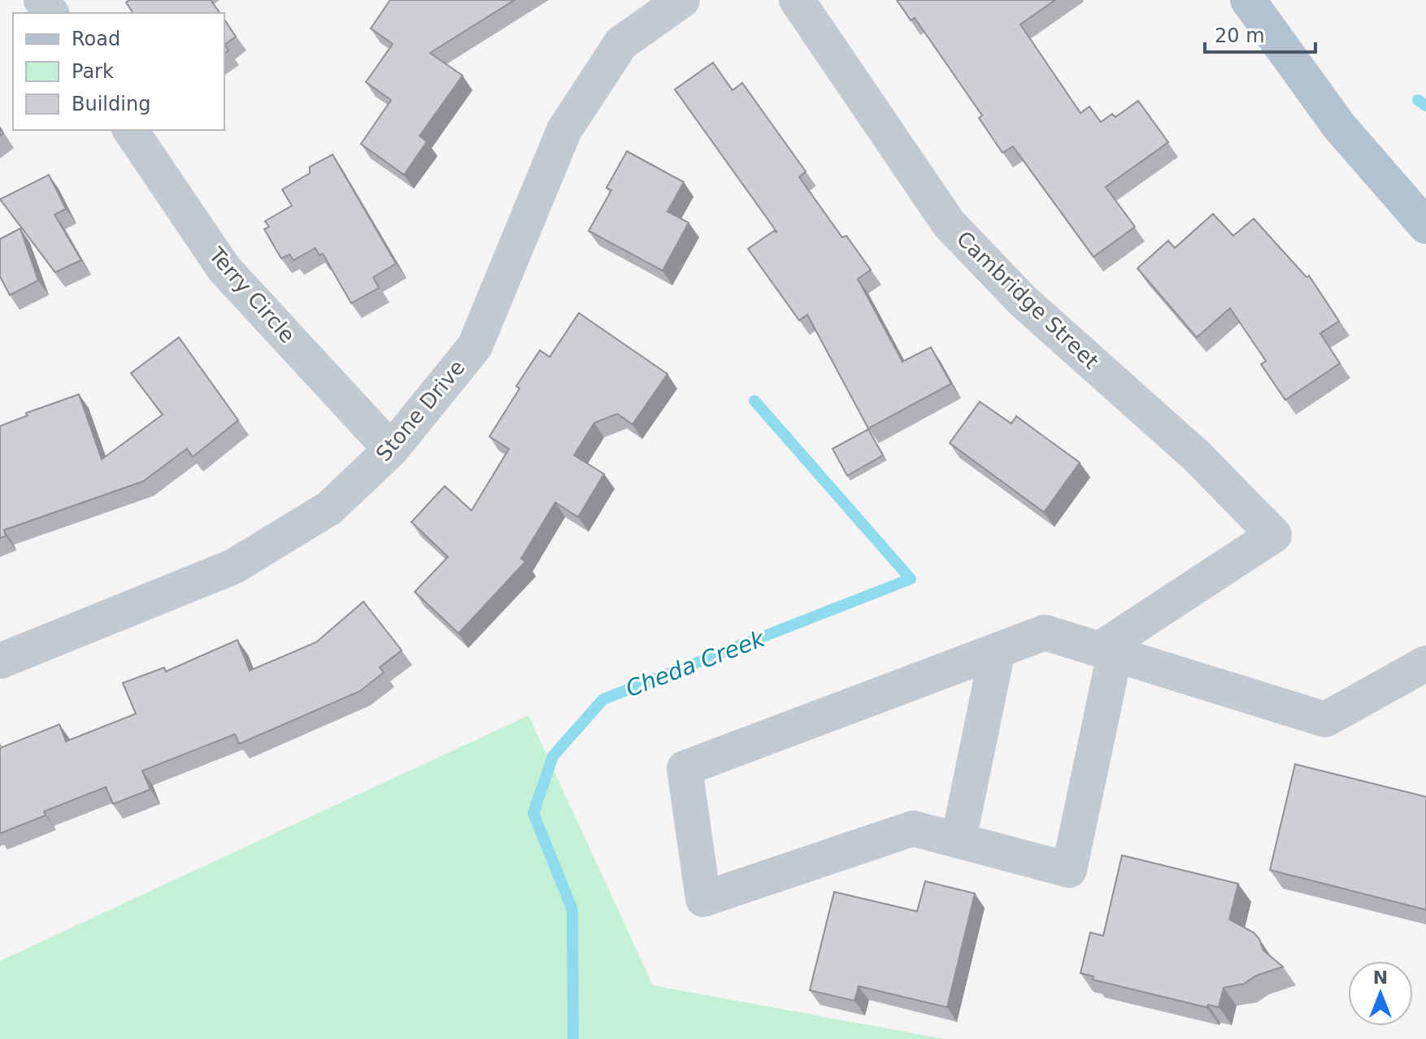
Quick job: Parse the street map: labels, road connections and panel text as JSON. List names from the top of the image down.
{
  "streets": {
    "street": ["Terry Circle", "Cambridge Street", "Stone Drive"]
  },
  "crossings": [
    ["Terry Circle", "Stone Drive"]
  ],
  "water": ["Cheda Creek"],
  "legend": ["Road", "Park", "Building"],
  "scale_bar": "20 m",
  "north": "top"
}
